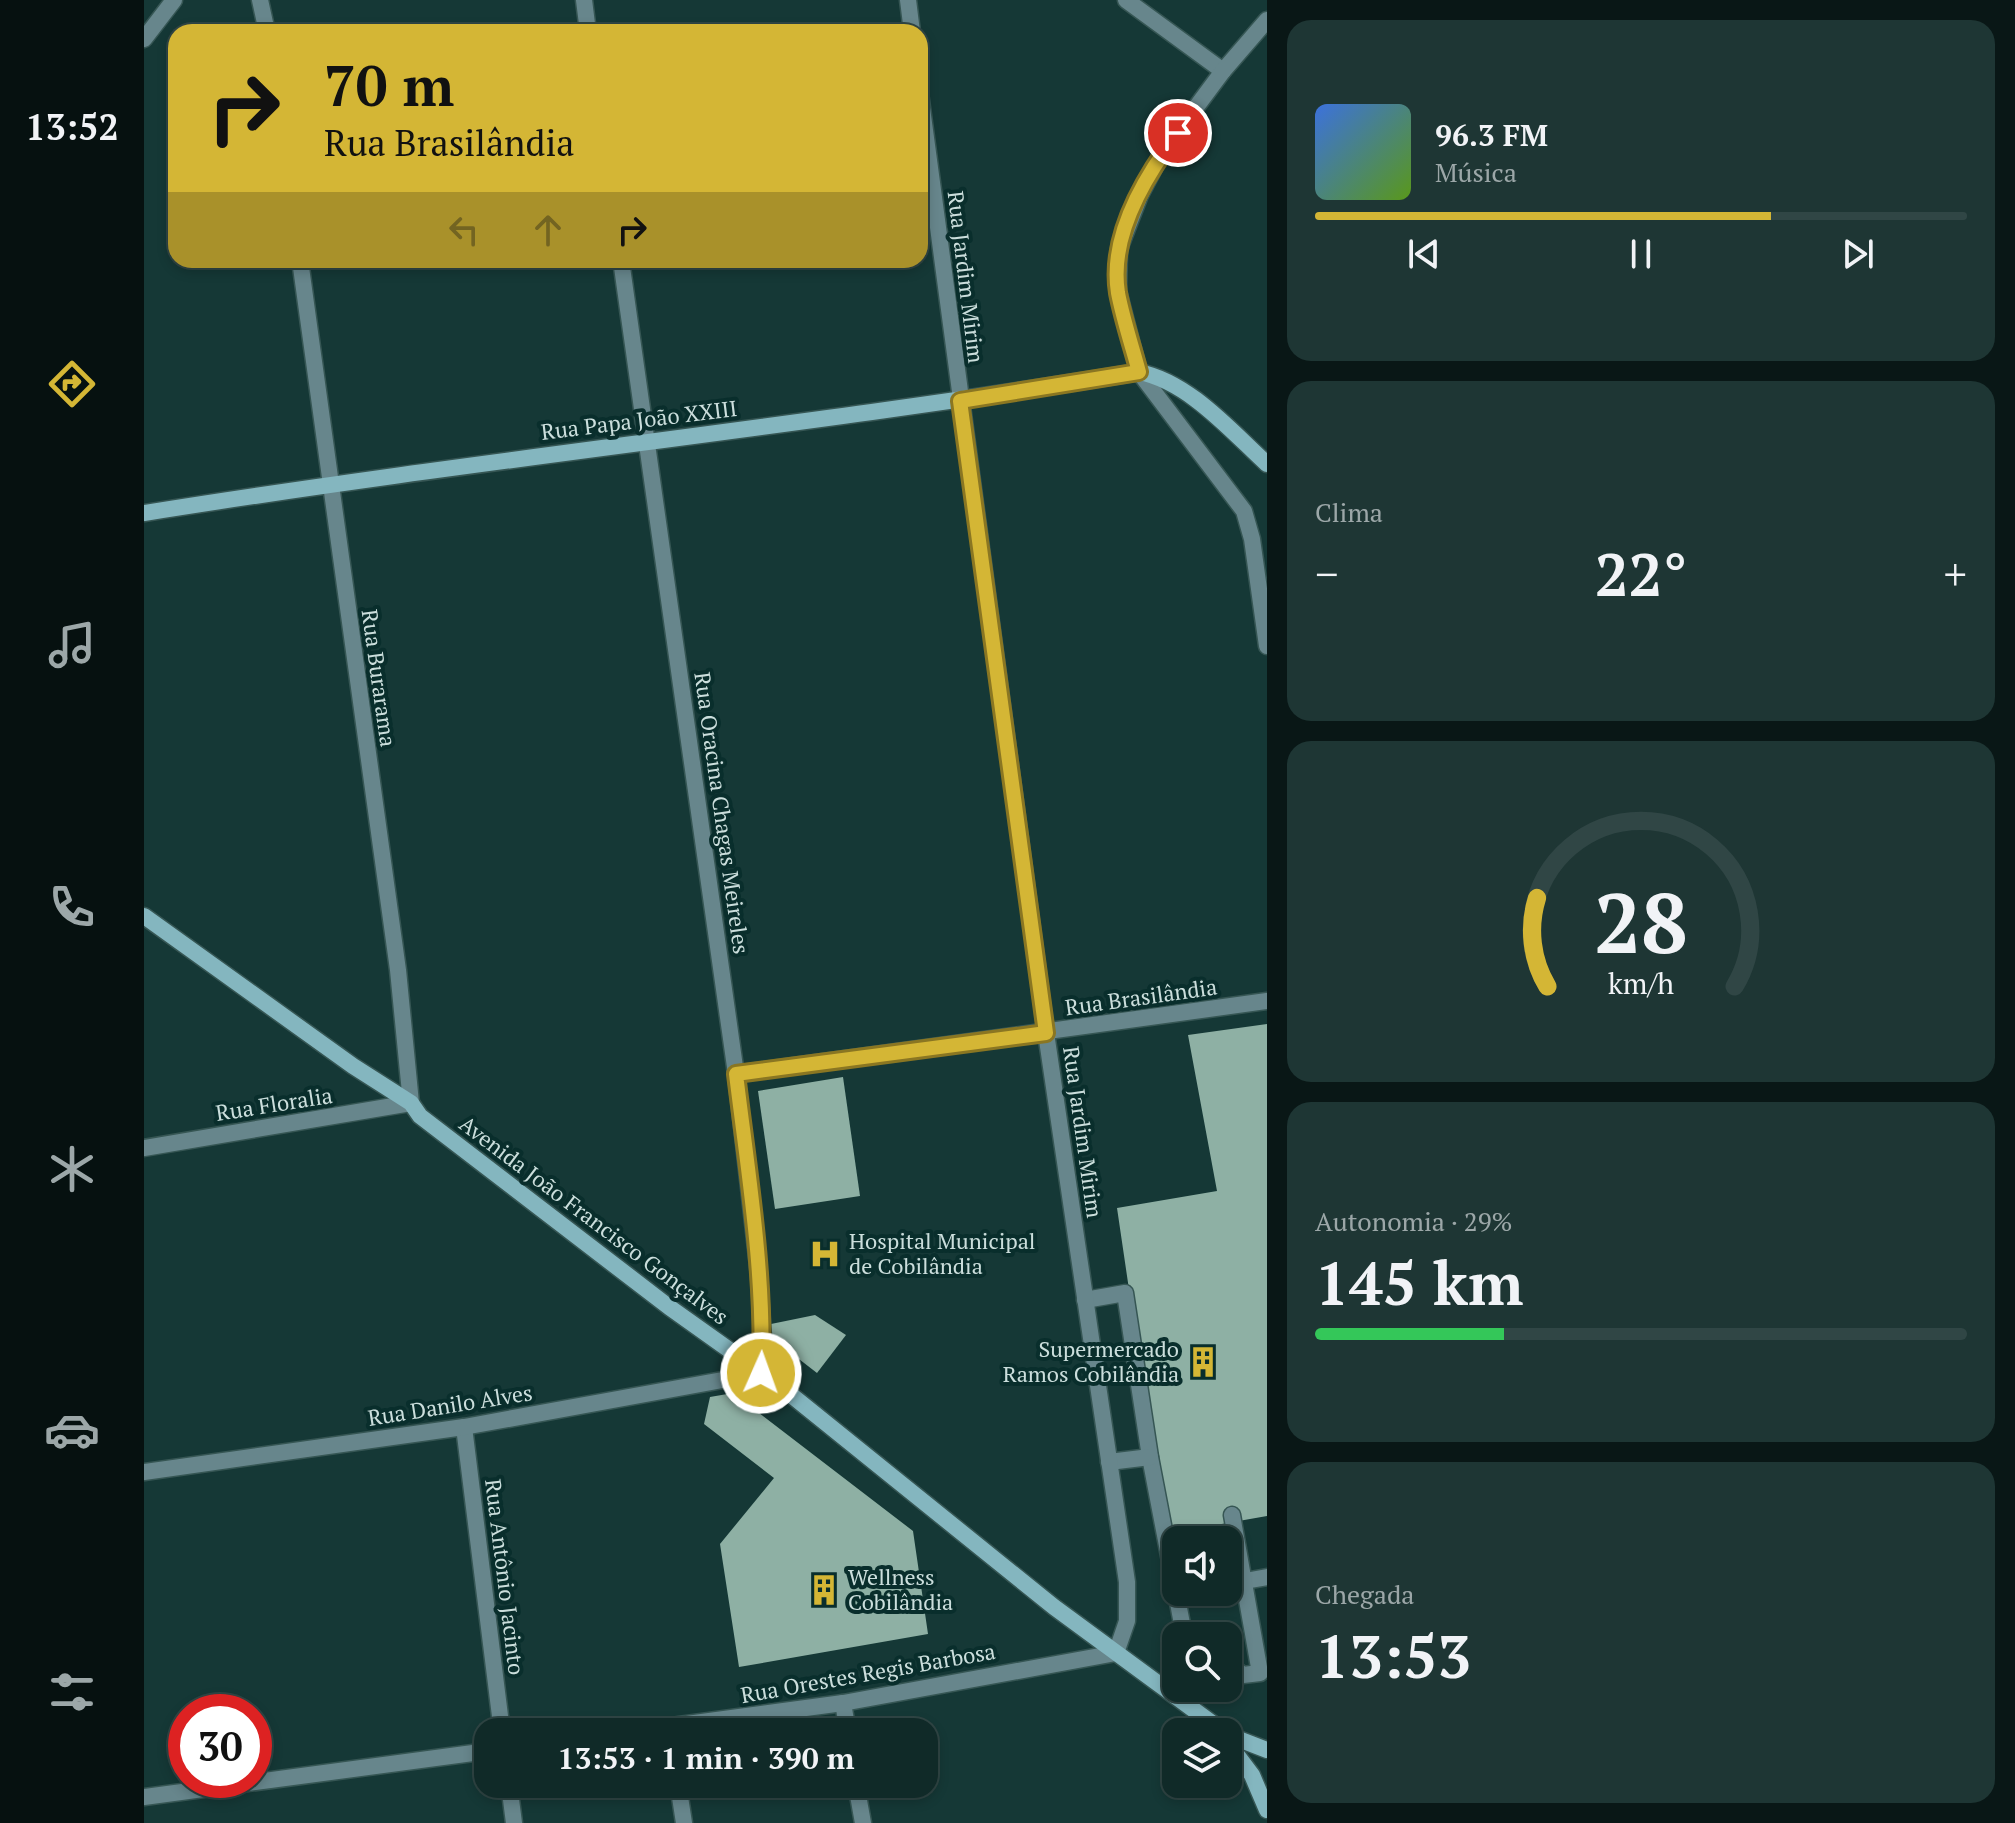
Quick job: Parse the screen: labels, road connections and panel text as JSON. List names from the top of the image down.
{
  "streets": {
    "street": [
      "Rua Jardim Mirim",
      "Rua Papa João XXIII",
      "Rua Burarama",
      "Rua Oracina Chagas Meireles",
      "Rua Brasilândia",
      "Rua Floralia",
      "Avenida João Francisco Gonçalves",
      "Rua Danilo Alves",
      "Rua Antônio Jacinto",
      "Rua Orestes Regis Barbosa"
    ]
  },
  "crossings": [
    ["Rua Jardim Mirim", "Rua Papa João XXIII"],
    ["Rua Jardim Mirim", "Rua Brasilândia"],
    ["Rua Jardim Mirim", "Avenida João Francisco Gonçalves"],
    ["Rua Jardim Mirim", "Rua Orestes Regis Barbosa"],
    ["Rua Papa João XXIII", "Rua Burarama"],
    ["Rua Papa João XXIII", "Rua Oracina Chagas Meireles"],
    ["Rua Burarama", "Rua Floralia"],
    ["Rua Burarama", "Avenida João Francisco Gonçalves"],
    ["Rua Oracina Chagas Meireles", "Rua Brasilândia"],
    ["Rua Oracina Chagas Meireles", "Avenida João Francisco Gonçalves"],
    ["Rua Oracina Chagas Meireles", "Rua Danilo Alves"],
    ["Rua Floralia", "Avenida João Francisco Gonçalves"],
    ["Avenida João Francisco Gonçalves", "Rua Danilo Alves"],
    ["Avenida João Francisco Gonçalves", "Rua Orestes Regis Barbosa"],
    ["Rua Danilo Alves", "Rua Antônio Jacinto"]
  ],
  "places": {
    "hospital": ["Hospital Municipal de Cobilândia"],
    "building": ["Supermercado Ramos Cobilândia", "Wellness Cobilândia"]
  },
  "page": {
    "tabs": "13:52",
    "turn": ["70 m", "Rua Brasilândia"],
    "song": ["96.3 FM", "Música"],
    "tile": [
      "Clima",
      ["Autonomia · 29%", "145 km"],
      ["Chegada", "13:53"]
    ],
    "heat": ["−", "22°", "+"],
    "limit": "30",
    "trip": "13:53 · 1 min · 390 m",
    "gauge": ["28", "km/h"]
  }
}
